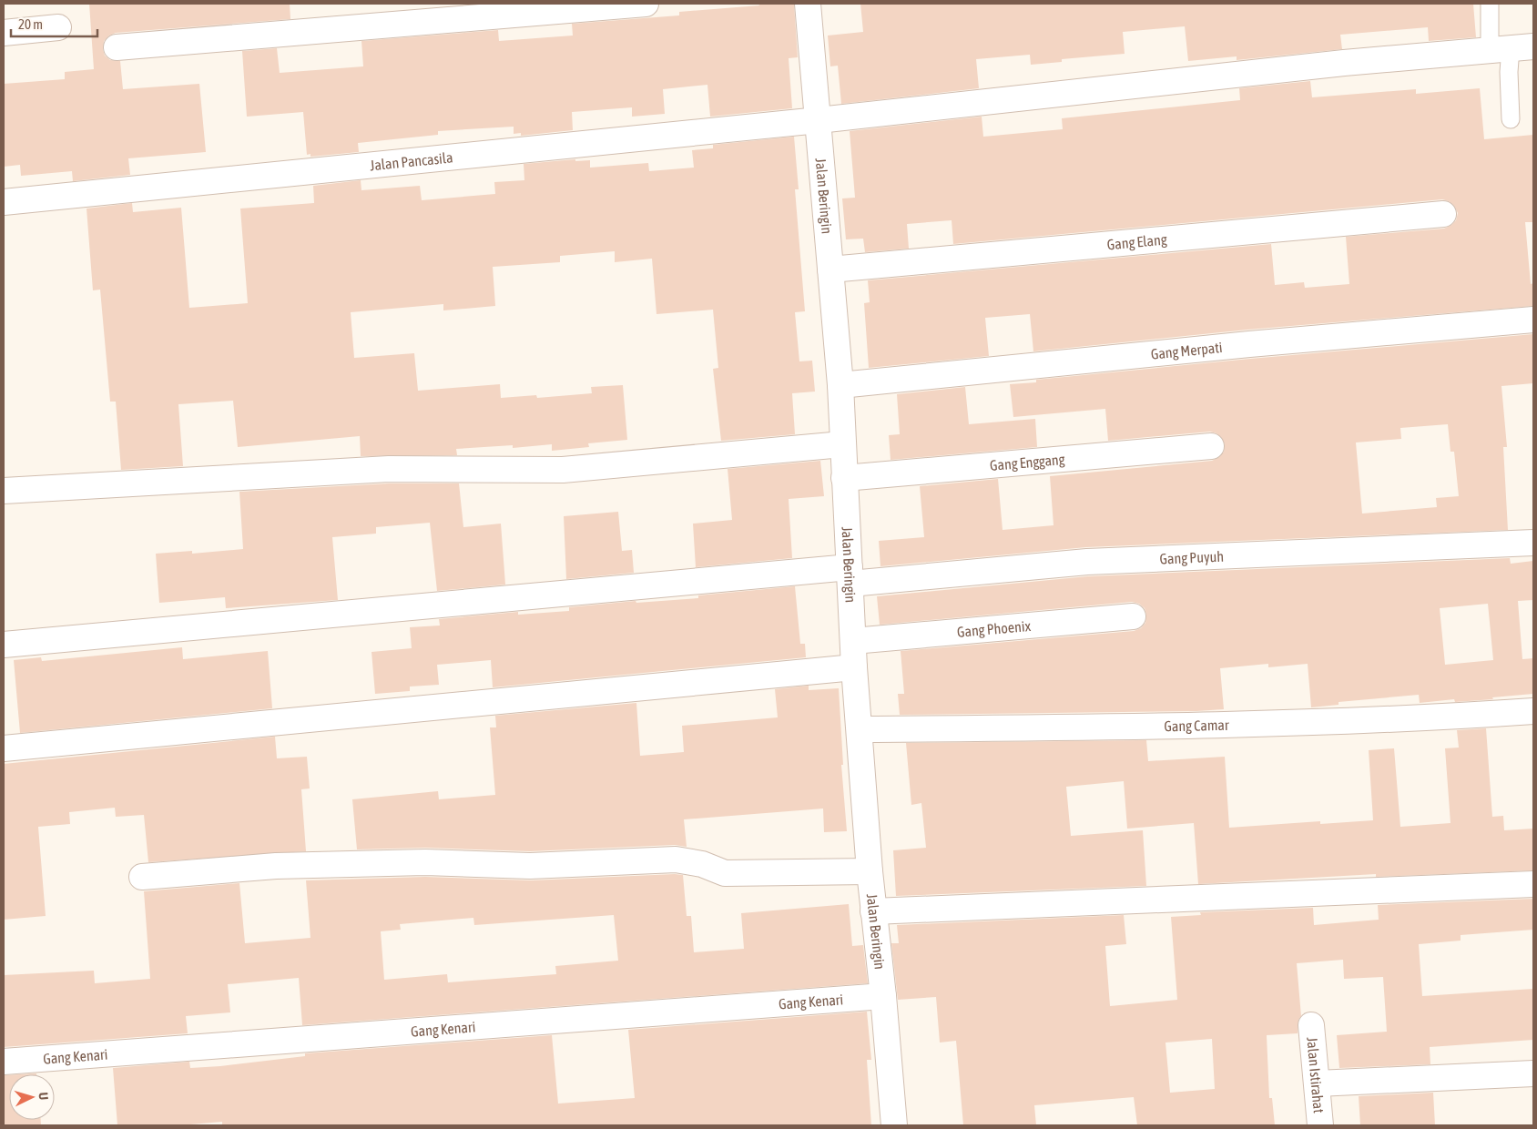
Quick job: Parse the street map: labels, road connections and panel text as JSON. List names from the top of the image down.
{
  "streets": {
    "street": [
      "Jalan Pancasila",
      "Jalan Beringin",
      "Gang Elang",
      "Gang Merpati",
      "Gang Enggang",
      "Gang Puyuh",
      "Gang Phoenix",
      "Gang Camar",
      "Gang Kenari",
      "Jalan Istirahat"
    ]
  },
  "crossings": [
    ["Jalan Pancasila", "Jalan Beringin"],
    ["Jalan Beringin", "Gang Elang"],
    ["Jalan Beringin", "Gang Merpati"],
    ["Jalan Beringin", "Gang Enggang"],
    ["Jalan Beringin", "Gang Puyuh"],
    ["Jalan Beringin", "Gang Phoenix"],
    ["Jalan Beringin", "Gang Camar"],
    ["Jalan Beringin", "Gang Kenari"]
  ],
  "scale_bar": "20 m",
  "north": "right"
}
